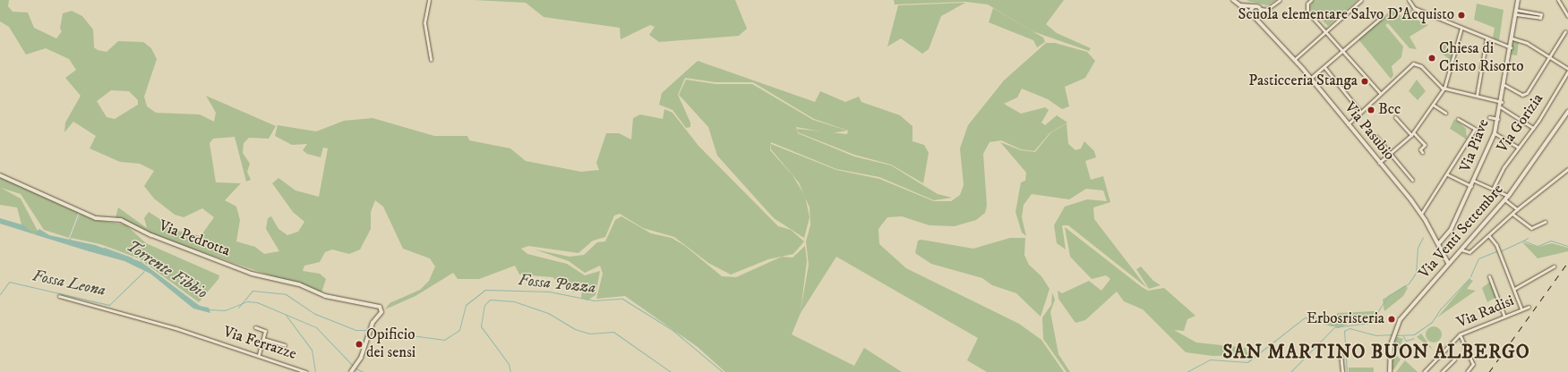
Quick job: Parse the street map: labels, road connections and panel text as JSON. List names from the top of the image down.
{
  "streets": {
    "street": [
      "Via Gorizia",
      "Via Pasubio",
      "Via Piave",
      "Via Venti Settembre",
      "Via Pedrotta",
      "Via Radisi",
      "Via Ferrazze"
    ]
  },
  "crossings": [
    ["Via Pasubio", "Via Piave"],
    ["Via Pasubio", "Via Venti Settembre"]
  ],
  "districts": ["SAN MARTINO BUON ALBERGO"],
  "water": ["Torrente Fibbio", "Fossa Leona", "Fossa Pozza"],
  "places": [
    "Scuola elementare Salvo D'Acquisto",
    "Chiesa di Cristo Risorto",
    "Pasticceria Stanga",
    "Bcc",
    "Erbosristeria",
    "Opificio dei sensi"
  ]
}
